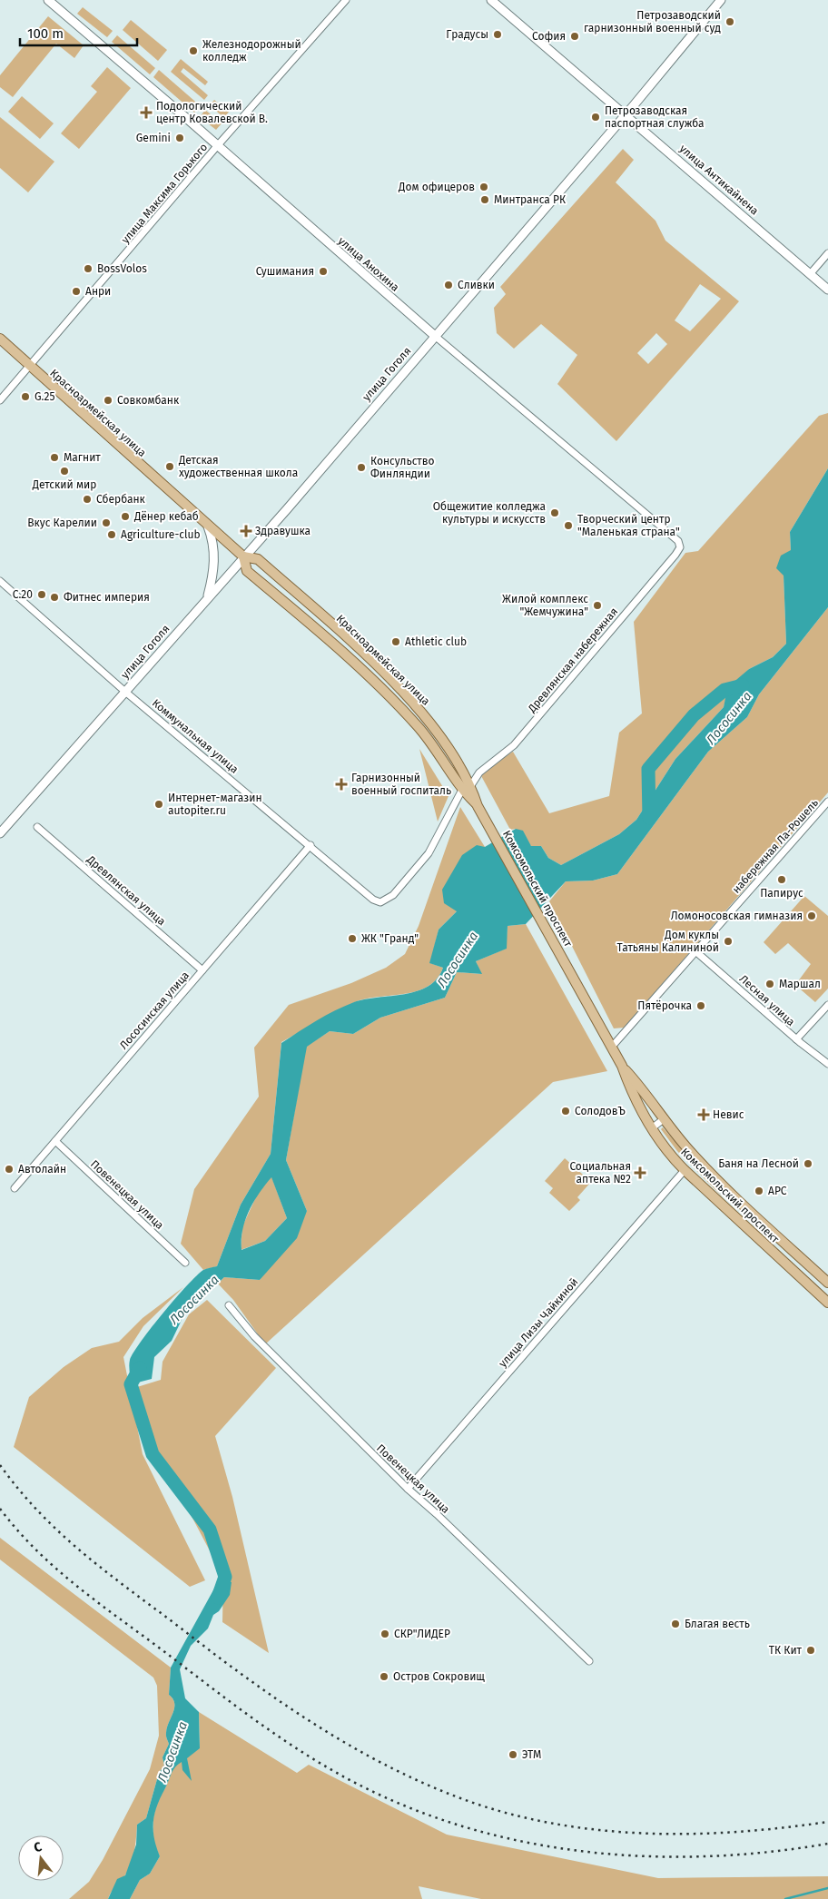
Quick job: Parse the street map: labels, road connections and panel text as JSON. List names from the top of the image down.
{
  "streets": {
    "main road": [
      "улица Антикайнена",
      "улица Анохина",
      "улица Гоголя",
      "Красноармейская улица",
      "Комсомольский проспект"
    ],
    "street": [
      "улица Максима Горького",
      "Древлянская набережная",
      "Коммунальная улица",
      "набережная Ла-Рошель",
      "Древлянская улица",
      "Лесная улица",
      "Лососинская улица",
      "Повенецкая улица",
      "улица Лизы Чайкиной"
    ]
  },
  "crossings": [
    ["улица Антикайнена", "улица Гоголя"],
    ["улица Максима Горького", "улица Анохина"],
    ["улица Максима Горького", "Красноармейская улица"],
    ["улица Анохина", "улица Гоголя"],
    ["улица Анохина", "Древлянская набережная"],
    ["улица Гоголя", "Красноармейская улица"],
    ["улица Гоголя", "Коммунальная улица"],
    ["Красноармейская улица", "Древлянская набережная"],
    ["Красноармейская улица", "Коммунальная улица"],
    ["Красноармейская улица", "Комсомольский проспект"],
    ["Коммунальная улица", "Лососинская улица"],
    ["набережная Ла-Рошель", "Комсомольский проспект"],
    ["набережная Ла-Рошель", "Лесная улица"],
    ["Комсомольский проспект", "улица Лизы Чайкиной"],
    ["Древлянская улица", "Лососинская улица"],
    ["Лососинская улица", "Повенецкая улица"],
    ["Повенецкая улица", "улица Лизы Чайкиной"]
  ],
  "water": ["Лососинка"],
  "places": {
    "other": [
      "Петрозаводский гарнизонный военный суд",
      "Градусы",
      "София",
      "Железнодорожный колледж",
      "Петрозаводская паспортная служба",
      "Gemini",
      "Дом офицеров",
      "Минтранса РК",
      "BossVolos",
      "Сушимания",
      "Сливки",
      "Анри",
      "G.25",
      "Совкомбанк",
      "Магнит",
      "Детская художественная школа",
      "Консульство Финляндии",
      "Детский мир",
      "Сбербанк",
      "Общежитие колледжа культуры и искусств",
      "Дёнер кебаб",
      "Вкус Карелии",
      "Творческий центр \"Маленькая страна\"",
      "Agriculture-club",
      "C.20",
      "Фитнес империя",
      "Жилой комплекс \"Жемчужина\"",
      "Athletic club",
      "Интернет-магазин autopiter.ru",
      "Папирус",
      "Ломоносовская гимназия",
      "ЖК \"Гранд\"",
      "Дом куклы Татьяны Калининой",
      "Маршал",
      "Пятёрочка",
      "СолодовЪ",
      "Баня на Лесной",
      "Автолайн",
      "АРС",
      "Благая весть",
      "СКР\"ЛИДЕР",
      "ТК Кит",
      "Остров Сокровищ",
      "ЭТМ"
    ],
    "health": [
      "Подологический центр Ковалевской В.",
      "Здравушка",
      "Гарнизонный военный госпиталь",
      "Невис",
      "Социальная аптека №2"
    ]
  },
  "scale_bar": "100 m",
  "north": "top"
}
